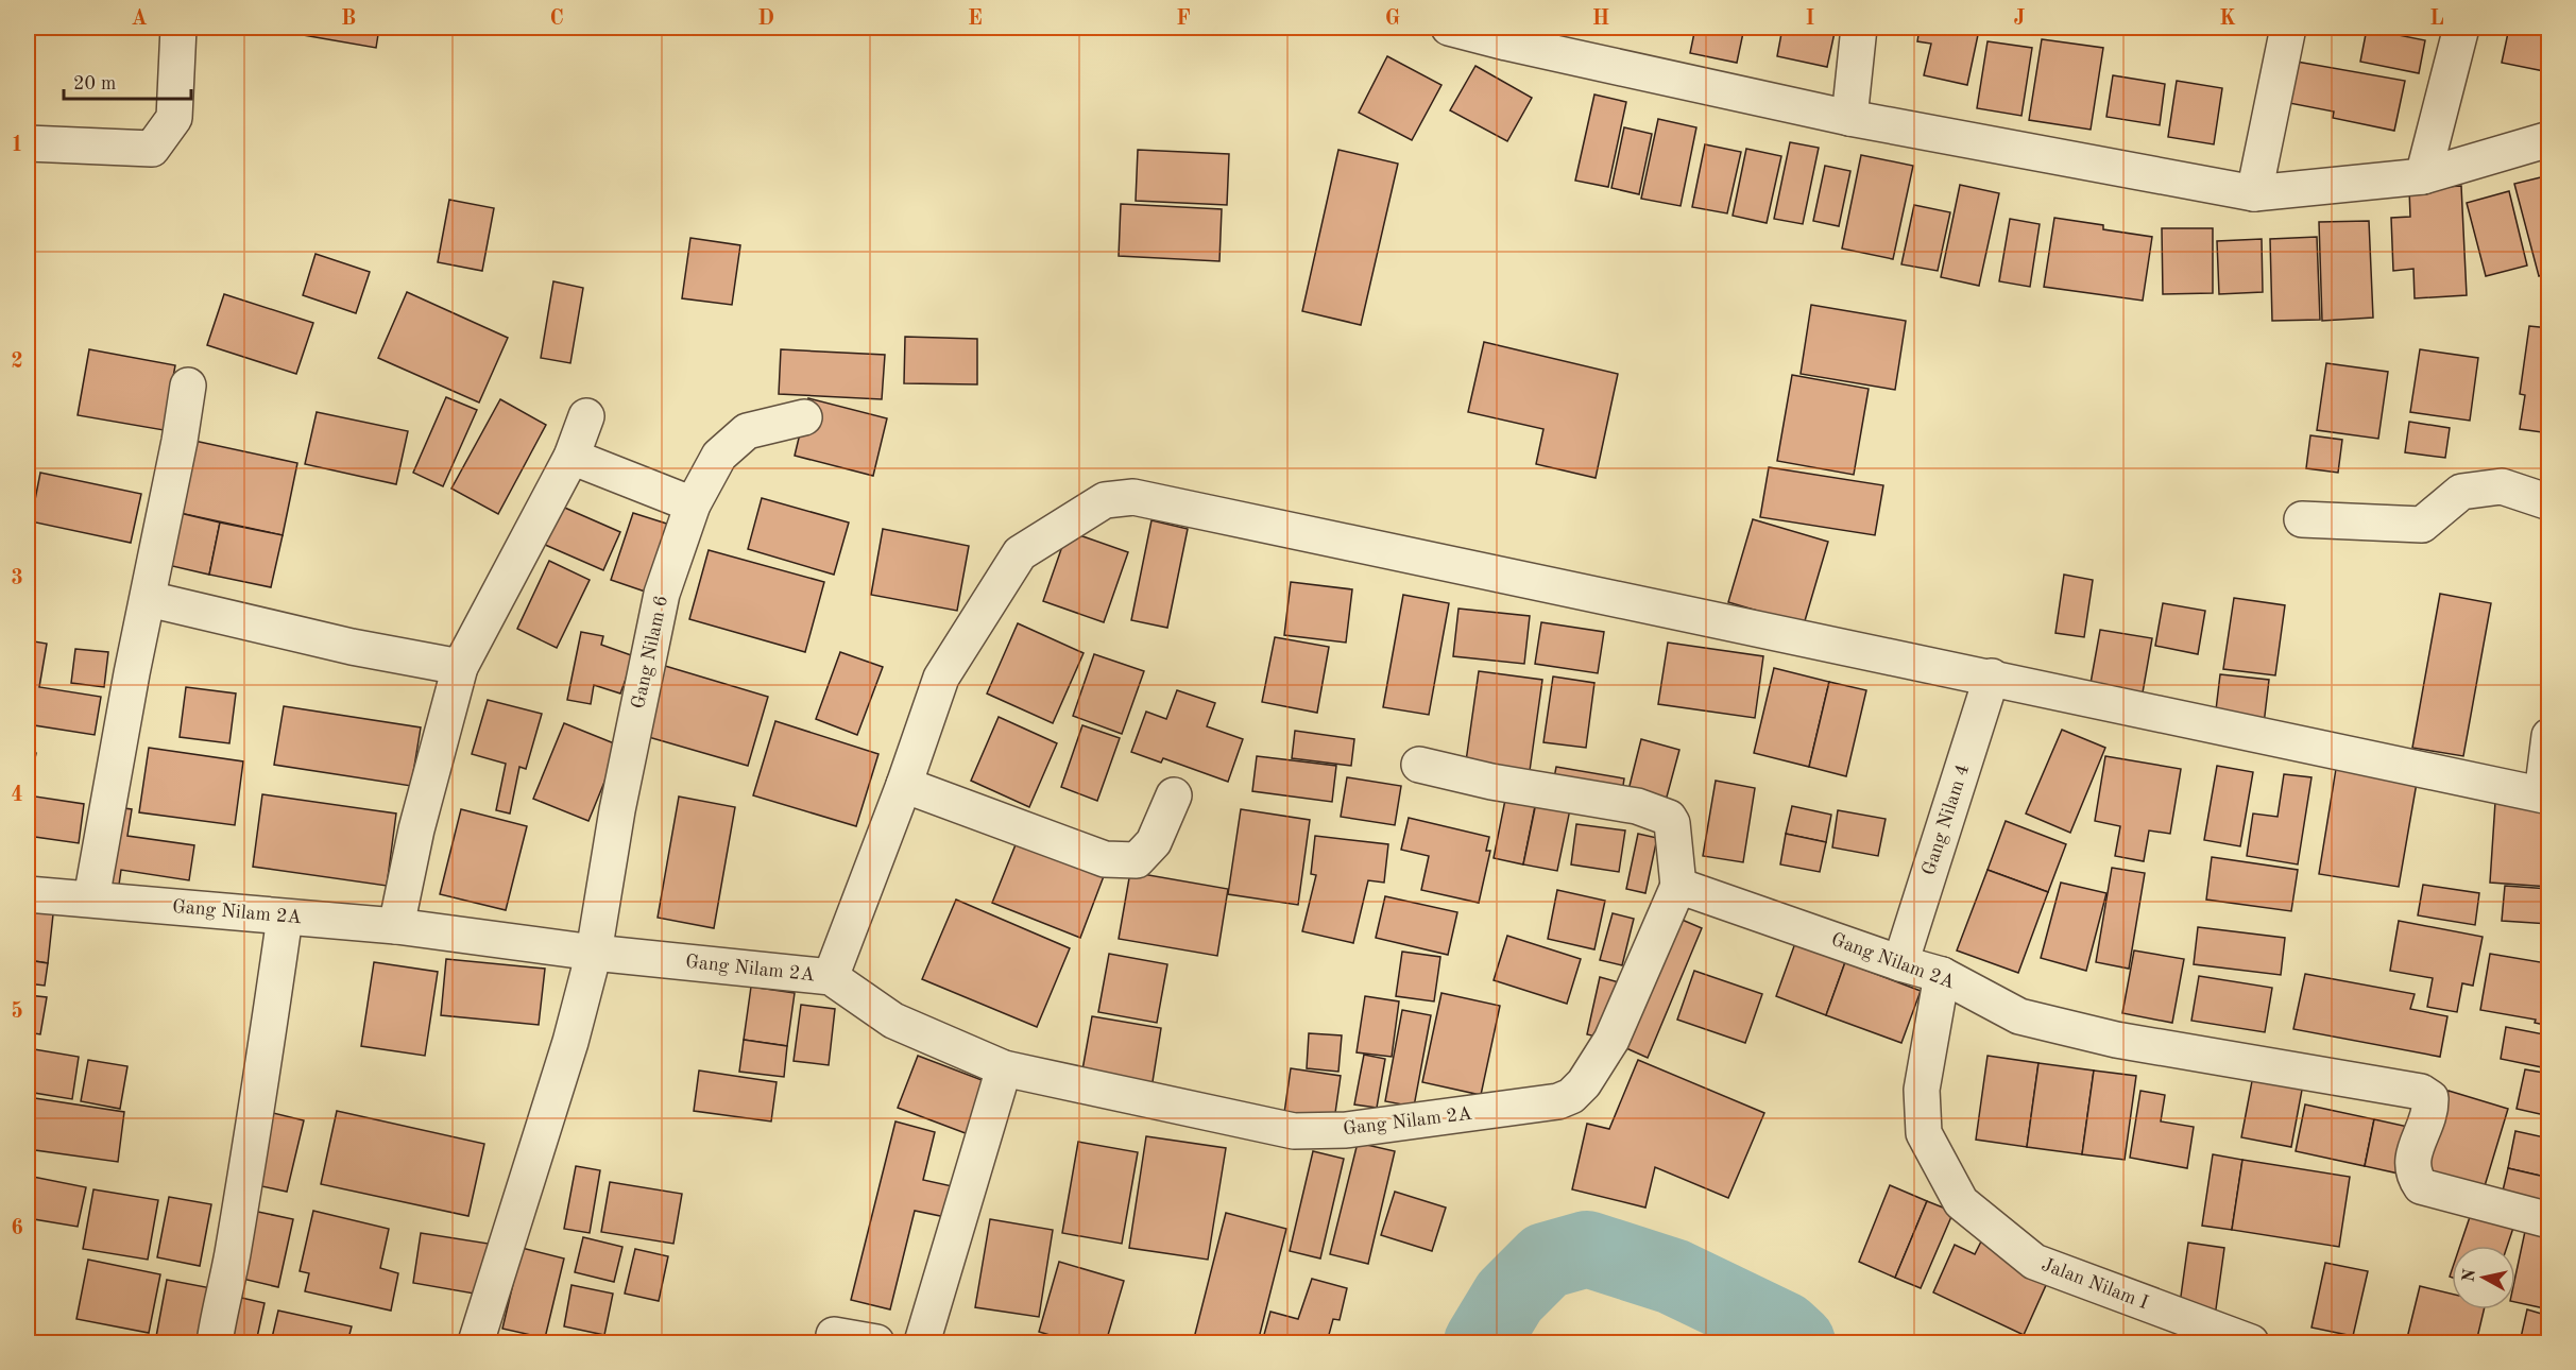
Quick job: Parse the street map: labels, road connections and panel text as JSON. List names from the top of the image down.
{
  "streets": {
    "street": [
      "Gang Nilam 6",
      "Gang Nilam 4",
      "Gang Nilam 2A",
      "Jalan Nilam I"
    ]
  },
  "crossings": [
    ["Gang Nilam 6", "Gang Nilam 2A"],
    ["Gang Nilam 4", "Gang Nilam 2A"],
    ["Gang Nilam 2A", "Jalan Nilam I"]
  ],
  "scale_bar": "20 m",
  "north": "left",
  "grid": {
    "columns": [
      "A",
      "B",
      "C",
      "D",
      "E",
      "F",
      "G",
      "H",
      "I",
      "J",
      "K",
      "L"
    ],
    "rows": [
      "1",
      "2",
      "3",
      "4",
      "5",
      "6"
    ]
  }
}
